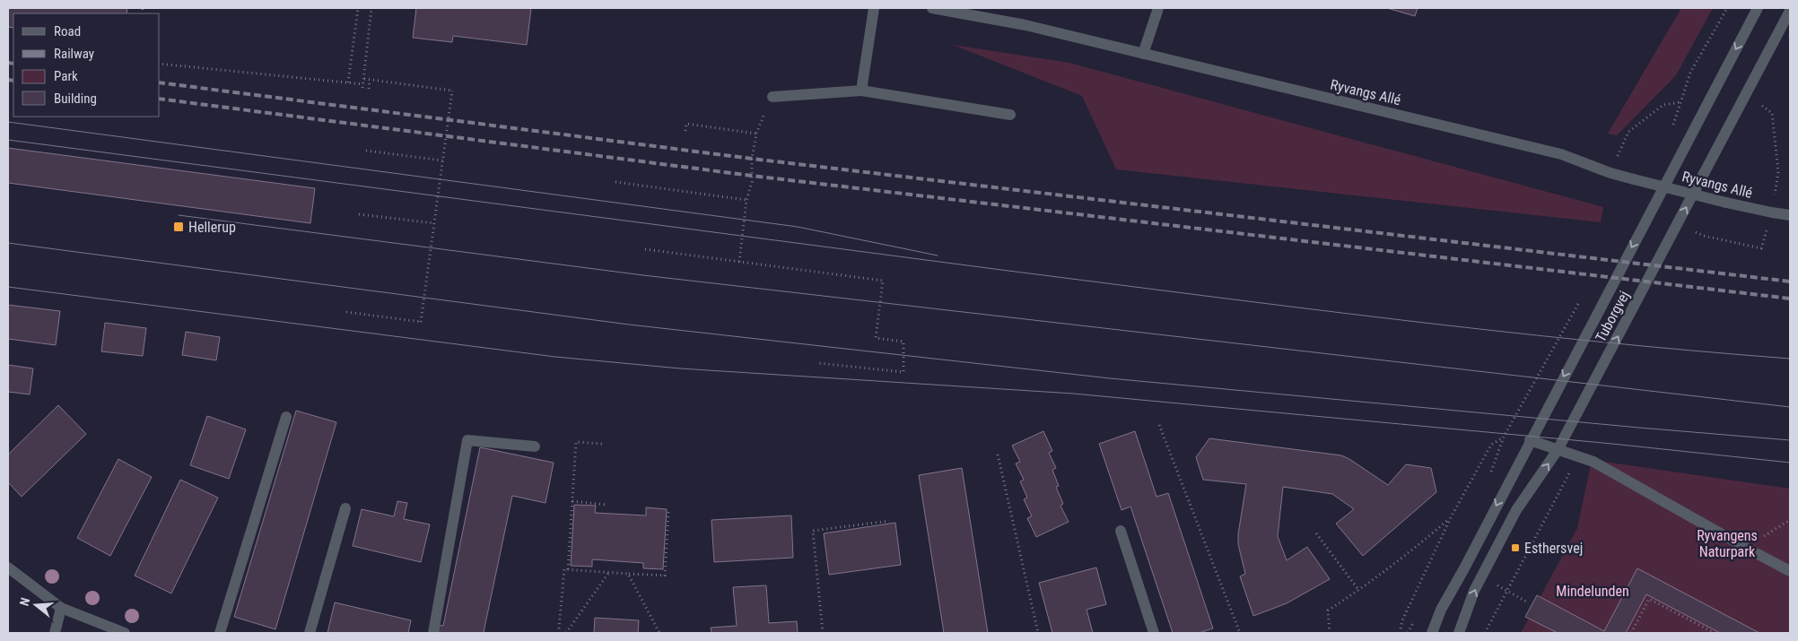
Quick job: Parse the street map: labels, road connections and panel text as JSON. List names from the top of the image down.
{
  "streets": {
    "street": ["Ryvangs Allé", "Tuborgvej"]
  },
  "parks": ["Ryvangens Naturpark", "Mindelunden"],
  "places": {
    "transit": ["Hellerup", "Esthersvej"]
  },
  "legend": [
    "Road",
    "Railway",
    "Park",
    "Building"
  ],
  "north": "left"
}
